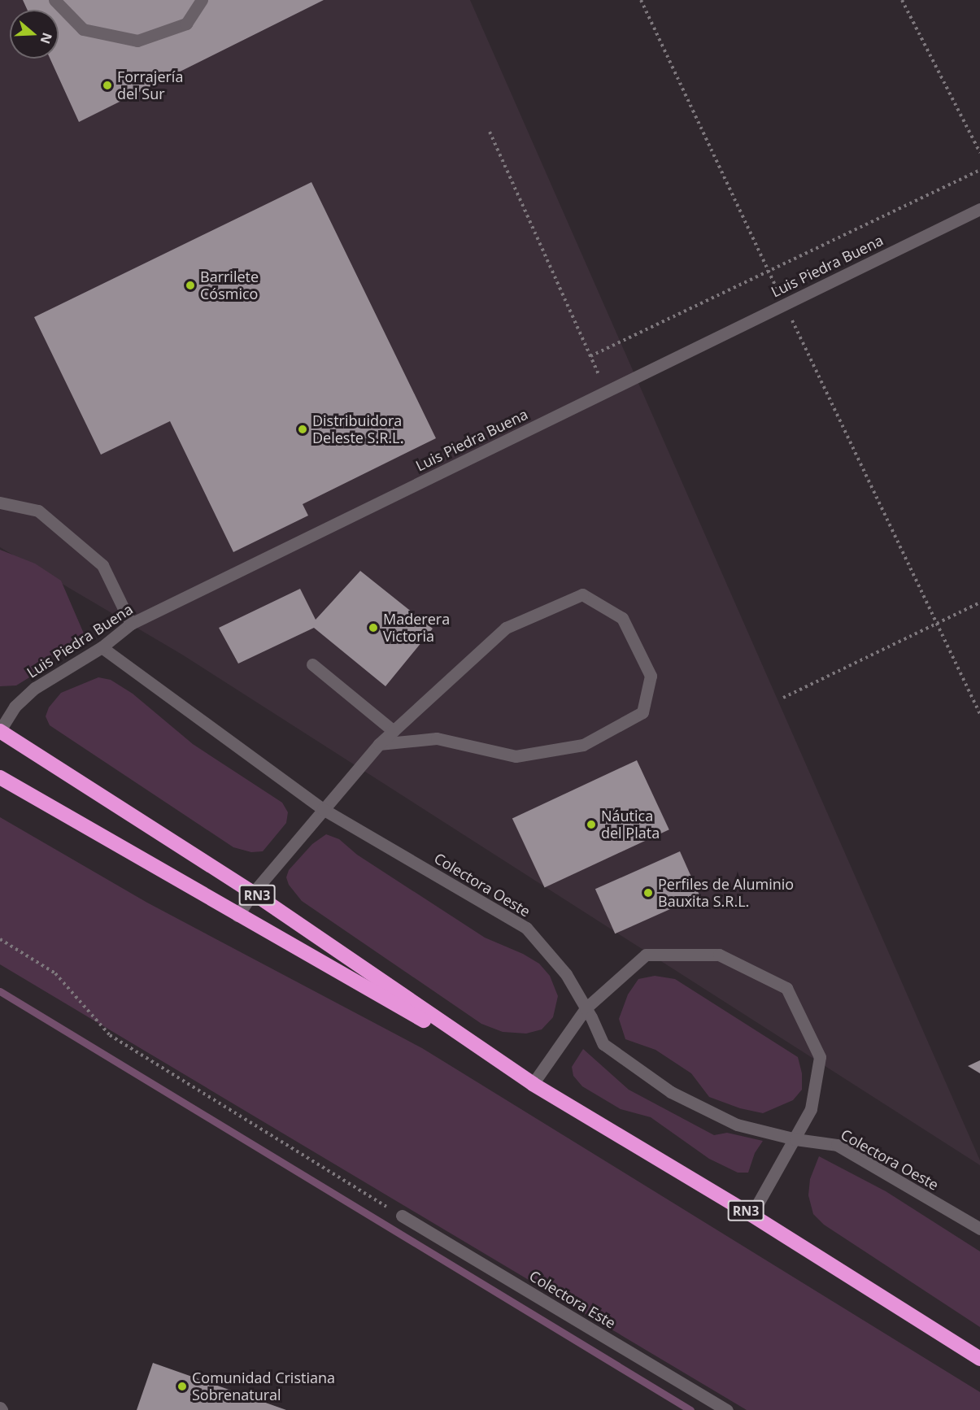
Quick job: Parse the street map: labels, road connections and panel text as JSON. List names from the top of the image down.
{
  "streets": {
    "highway": ["RN3"],
    "street": ["Luis Piedra Buena", "Colectora Oeste", "Colectora Este"]
  },
  "crossings": [
    ["Luis Piedra Buena", "Colectora Oeste"],
    ["Luis Piedra Buena", "RN3"]
  ],
  "places": [
    "Forrajería del Sur",
    "Barrilete Cósmico",
    "Distribuidora Deleste S.R.L.",
    "Maderera Victoria",
    "Náutica del Plata",
    "Perfiles de Aluminio Bauxita S.R.L.",
    "Comunidad Cristiana Sobrenatural"
  ],
  "north": "right"
}
